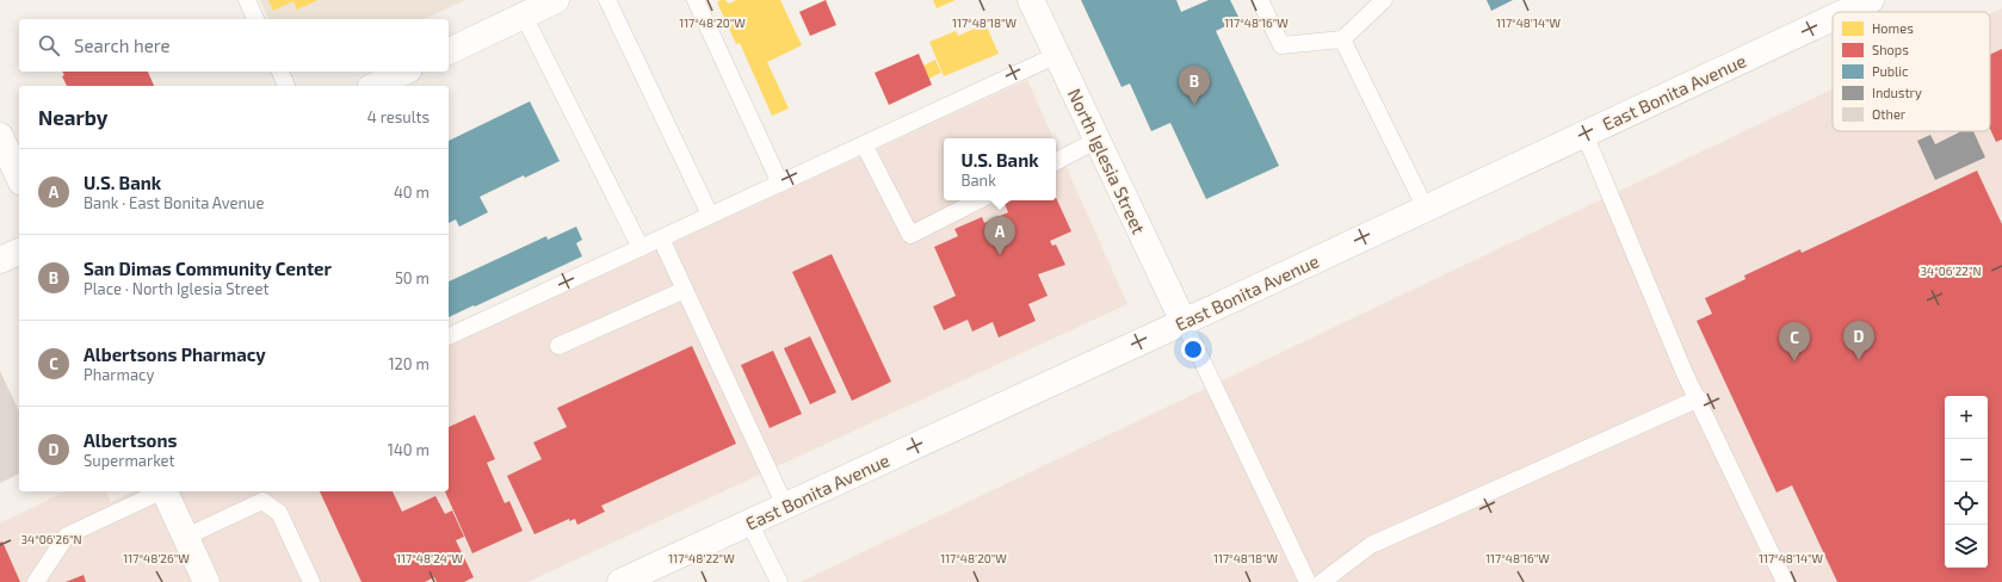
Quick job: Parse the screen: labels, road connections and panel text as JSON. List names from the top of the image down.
{
  "streets": {
    "main road": ["East Bonita Avenue", "North Iglesia Street"]
  },
  "crossings": [
    ["East Bonita Avenue", "North Iglesia Street"]
  ],
  "legend": [
    "Homes",
    "Shops",
    "Public",
    "Industry",
    "Other"
  ],
  "page": {
    "search": "Search here",
    "pins": [
      "B",
      "A",
      "D",
      "C"
    ],
    "heading": ["Nearby", "4 results"],
    "popup": ["U.S. Bank", "Bank"],
    "list": [
      {
        "mark": "A",
        "name": "U.S. Bank",
        "note": "Bank · East Bonita Avenue",
        "value": "40 m"
      },
      {
        "mark": "B",
        "name": "San Dimas Community Center",
        "note": "Place · North Iglesia Street",
        "value": "50 m"
      },
      {
        "mark": "C",
        "name": "Albertsons Pharmacy",
        "note": "Pharmacy",
        "value": "120 m"
      },
      {
        "mark": "D",
        "name": "Albertsons",
        "note": "Supermarket",
        "value": "140 m"
      }
    ],
    "map_buttons": ["+", "−"]
  },
  "coordinates": [
    "117°48'20\"W",
    "117°48'18\"W",
    "117°48'16\"W",
    "117°48'14\"W",
    "34°06'22\"N",
    "34°06'26\"N",
    "117°48'26\"W",
    "117°48'24\"W",
    "117°48'22\"W"
  ]
}
